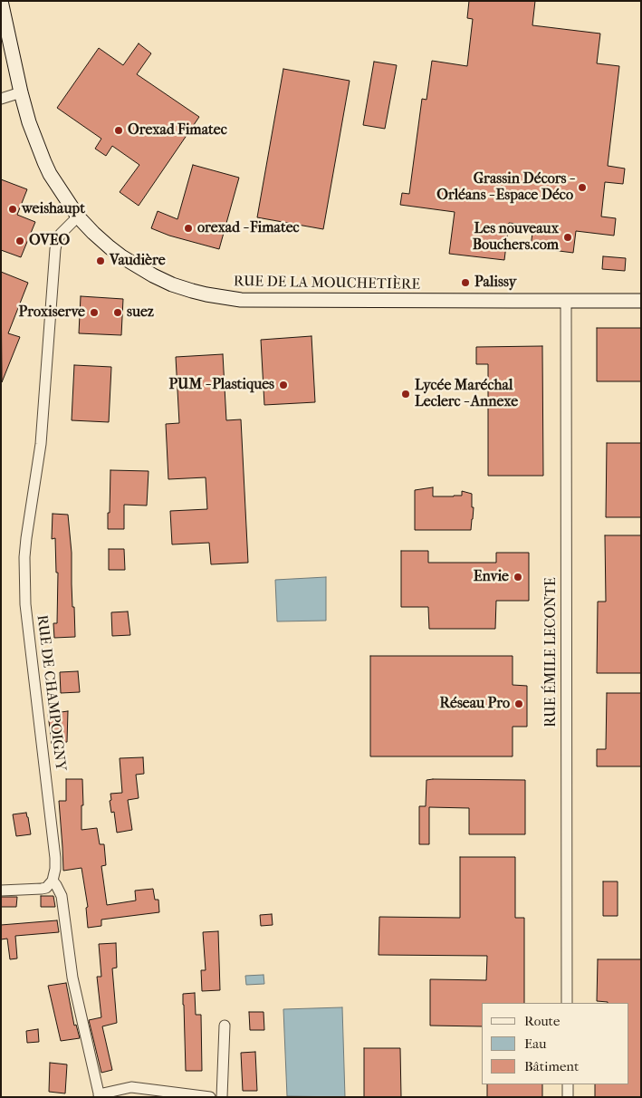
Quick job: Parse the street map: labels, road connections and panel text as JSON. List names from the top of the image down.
{
  "streets": {
    "street": ["RUE DE LA MOUCHETIÈRE", "RUE ÉMILE LECONTE", "RUE DE CHAMPOIGNY"]
  },
  "crossings": [
    ["RUE DE LA MOUCHETIÈRE", "RUE ÉMILE LECONTE"],
    ["RUE DE LA MOUCHETIÈRE", "RUE DE CHAMPOIGNY"]
  ],
  "places": [
    "Orexad Fimatec",
    "Grassin Décors - Orléans - Espace Déco",
    "weishaupt",
    "orexad - Fimatec",
    "Les nouveaux Bouchers.com",
    "OVEO",
    "Vaudière",
    "Palissy",
    "Proxiserve",
    "suez",
    "PUM - Plastiques",
    "Lycée Maréchal Leclerc - Annexe",
    "Envie",
    "Réseau Pro"
  ],
  "legend": ["Route", "Eau", "Bâtiment"]
}
